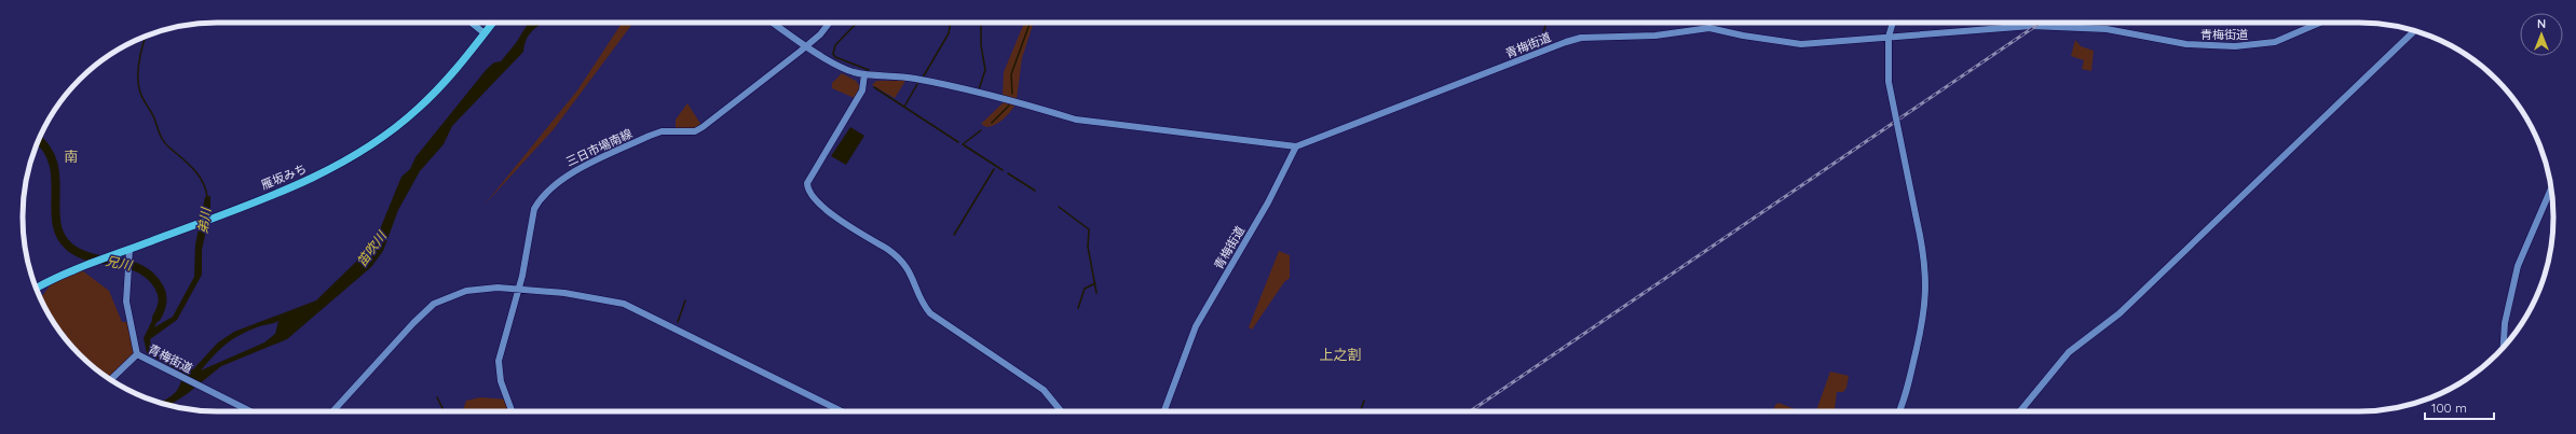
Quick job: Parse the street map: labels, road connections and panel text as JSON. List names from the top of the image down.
{
  "streets": {
    "highway": ["雁坂みち"],
    "street": ["青梅街道", "三日市場南線"]
  },
  "crossings": [
    ["青梅街道", "雁坂みち"]
  ],
  "districts": ["南", "上之割"],
  "water": ["弟川", "笛吹川", "兄川"],
  "scale_bar": "100 m",
  "north": "top"
}
